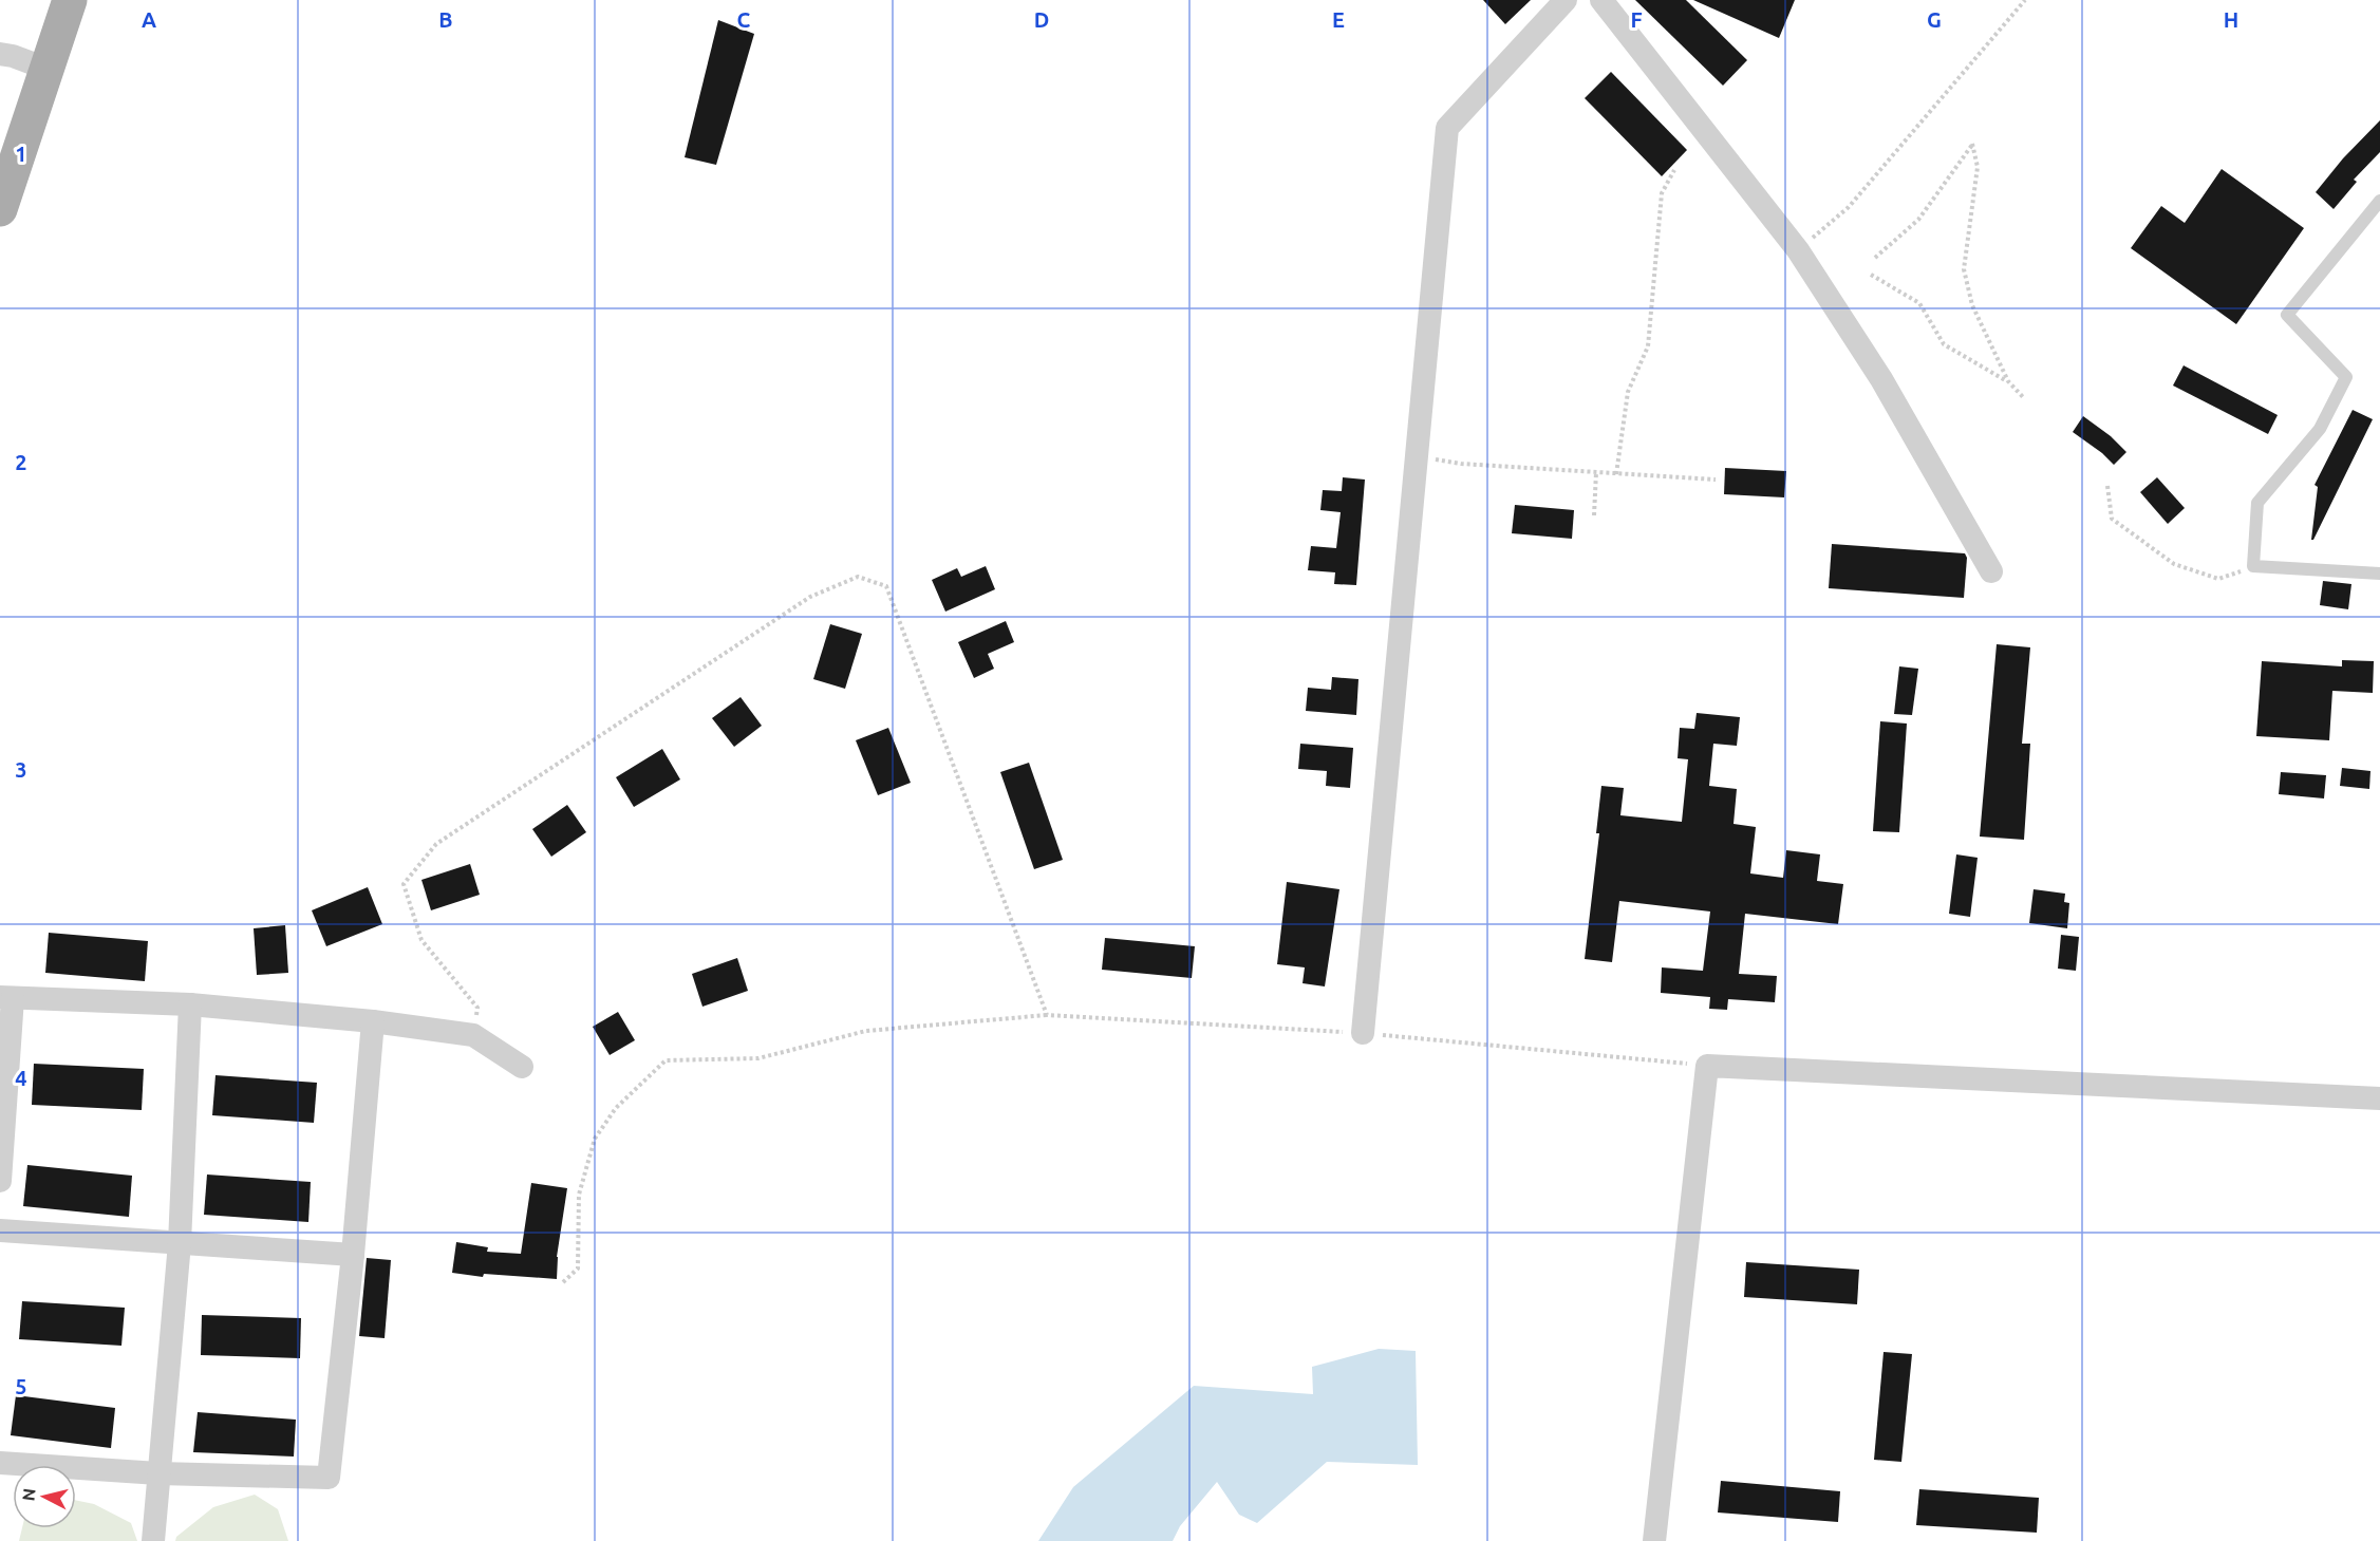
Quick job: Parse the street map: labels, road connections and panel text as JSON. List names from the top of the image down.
{
  "north": "left",
  "grid": {
    "columns": [
      "A",
      "B",
      "C",
      "D",
      "E",
      "F",
      "G",
      "H"
    ],
    "rows": [
      "1",
      "2",
      "3",
      "4",
      "5"
    ]
  }
}
